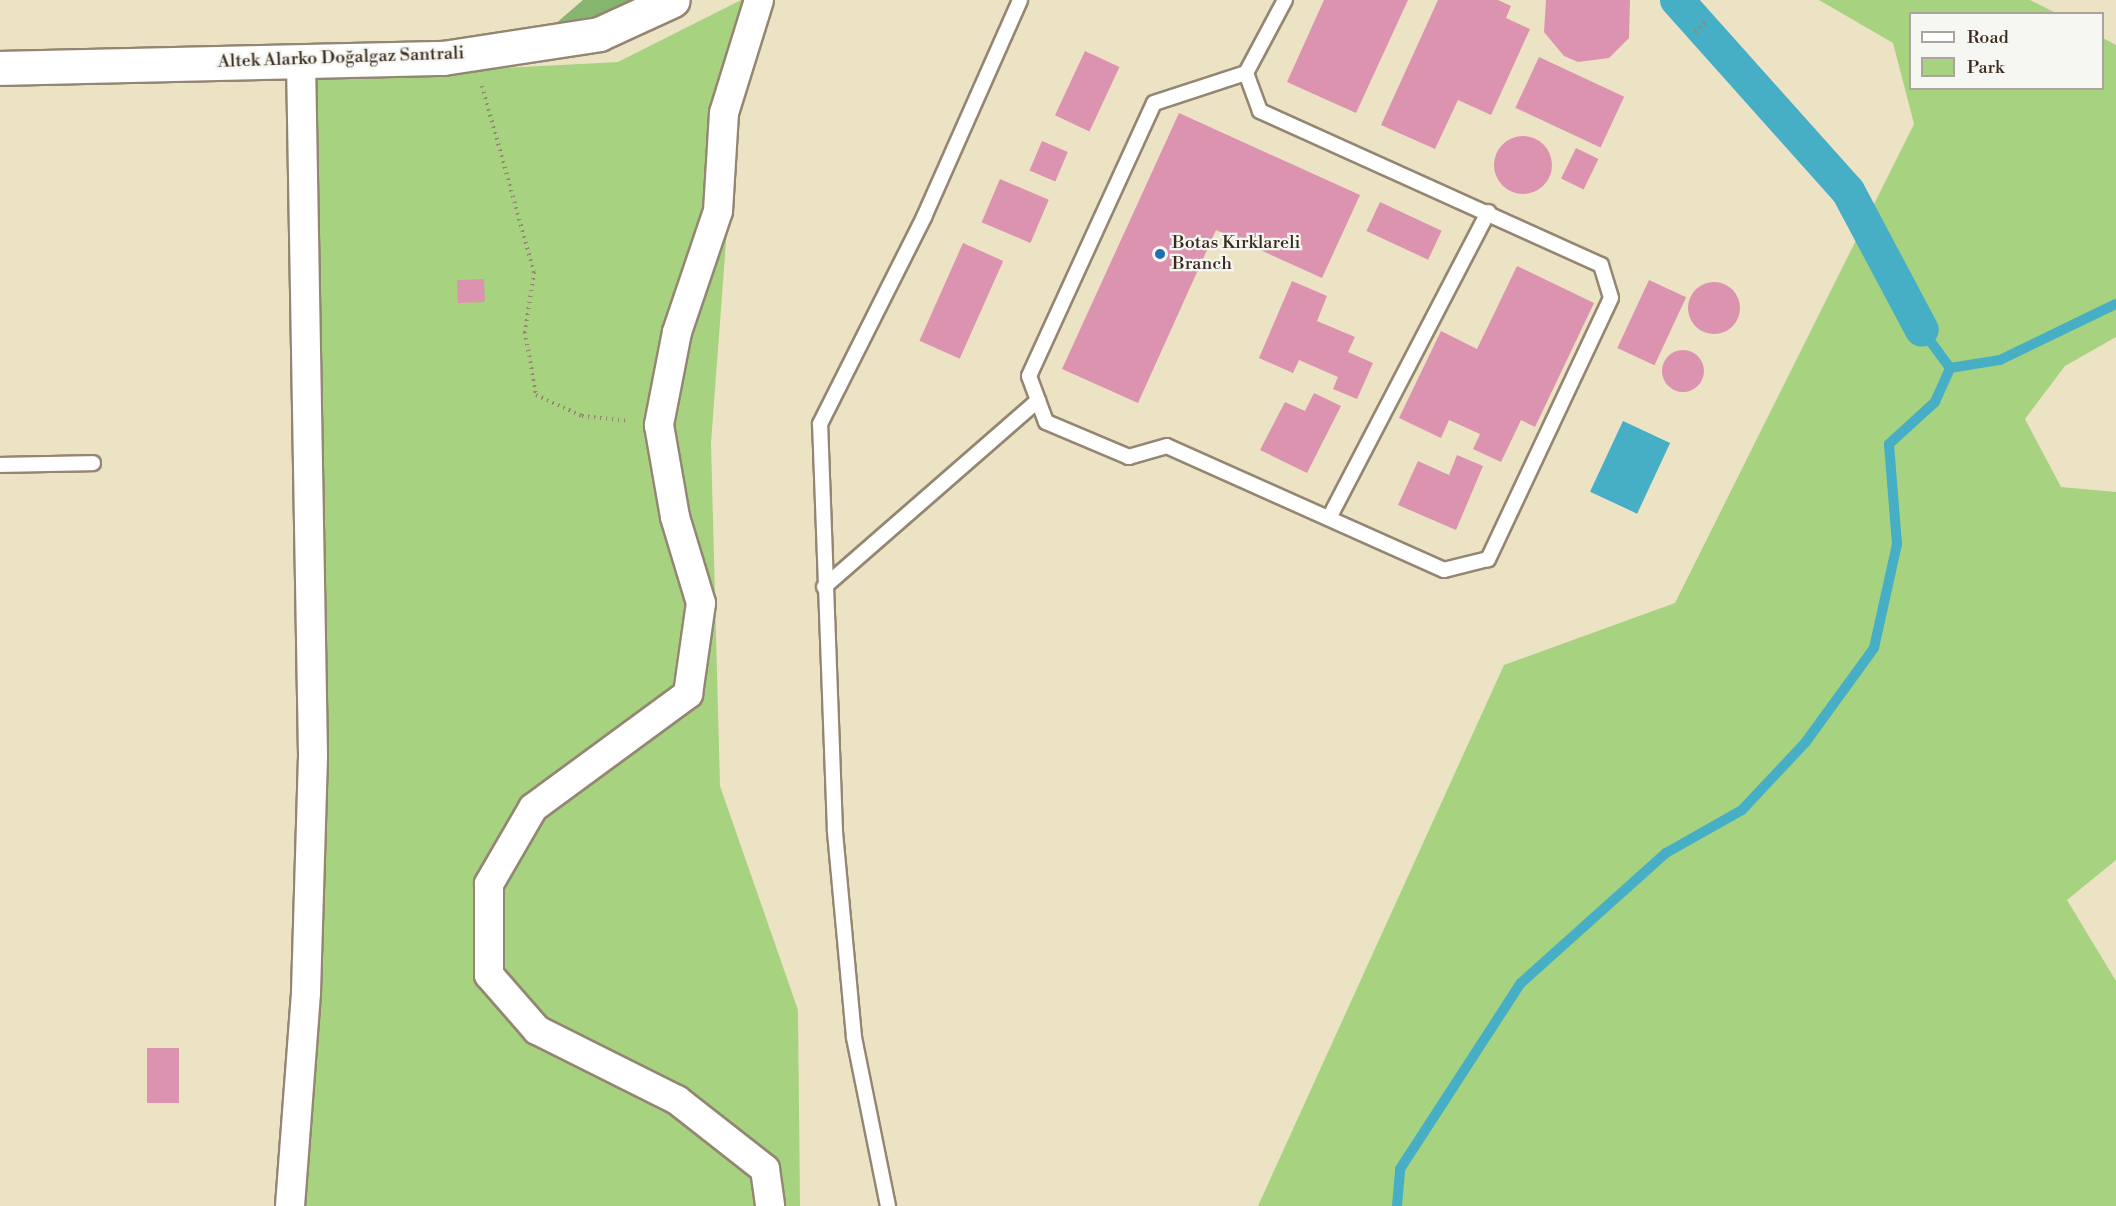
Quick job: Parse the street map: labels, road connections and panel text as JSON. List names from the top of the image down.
{
  "streets": {
    "street": ["Altek Alarko Doğalgaz Santrali"]
  },
  "places": ["Botas Kırklareli Branch"],
  "legend": ["Road", "Park"]
}
